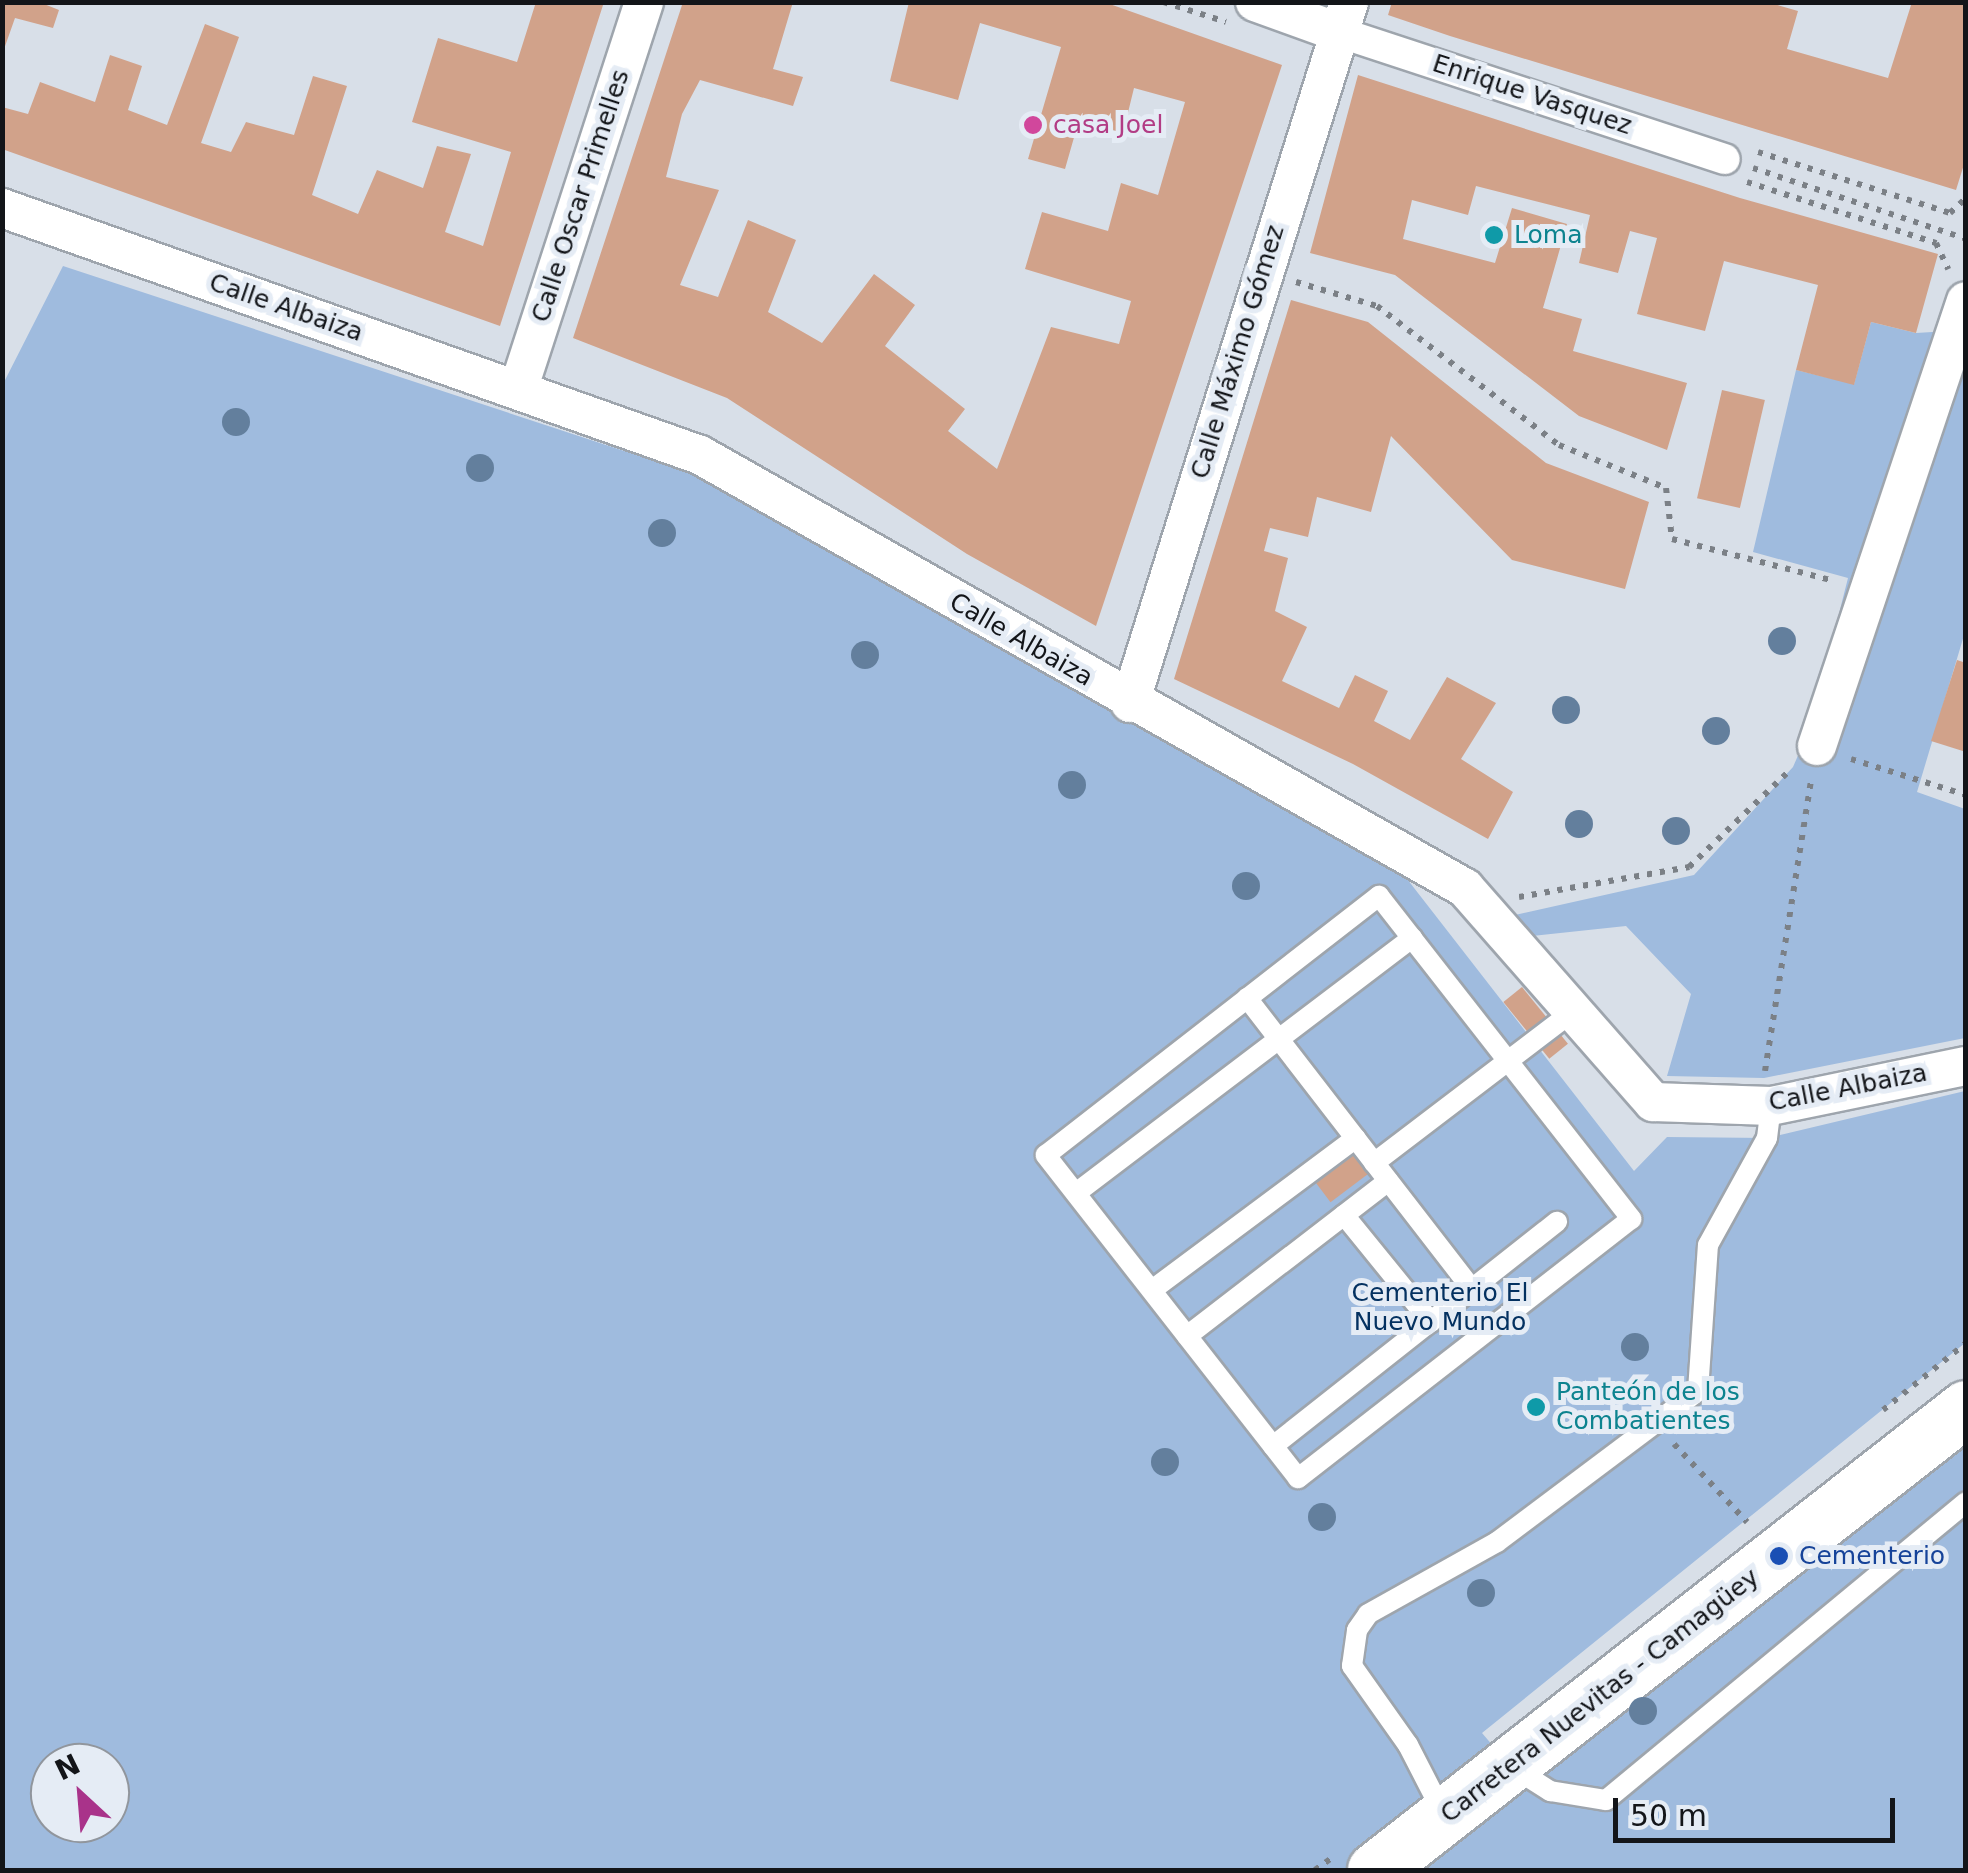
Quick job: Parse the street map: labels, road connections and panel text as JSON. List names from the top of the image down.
{
  "streets": {
    "highway": ["Carretera Nuevitas - Camagüey"],
    "street": [
      "Enrique Vasquez",
      "Calle Oscar Primelles",
      "Calle Albaiza",
      "Calle Máximo Gómez"
    ]
  },
  "crossings": [
    ["Enrique Vasquez", "Calle Máximo Gómez"],
    ["Calle Oscar Primelles", "Calle Albaiza"],
    ["Calle Albaiza", "Calle Máximo Gómez"]
  ],
  "parks": ["Cementerio El Nuevo Mundo"],
  "places": [
    "casa Joel",
    "Loma",
    "Panteón de los Combatientes",
    "Cementerio"
  ],
  "scale_bar": "50 m",
  "north": "top left"
}
